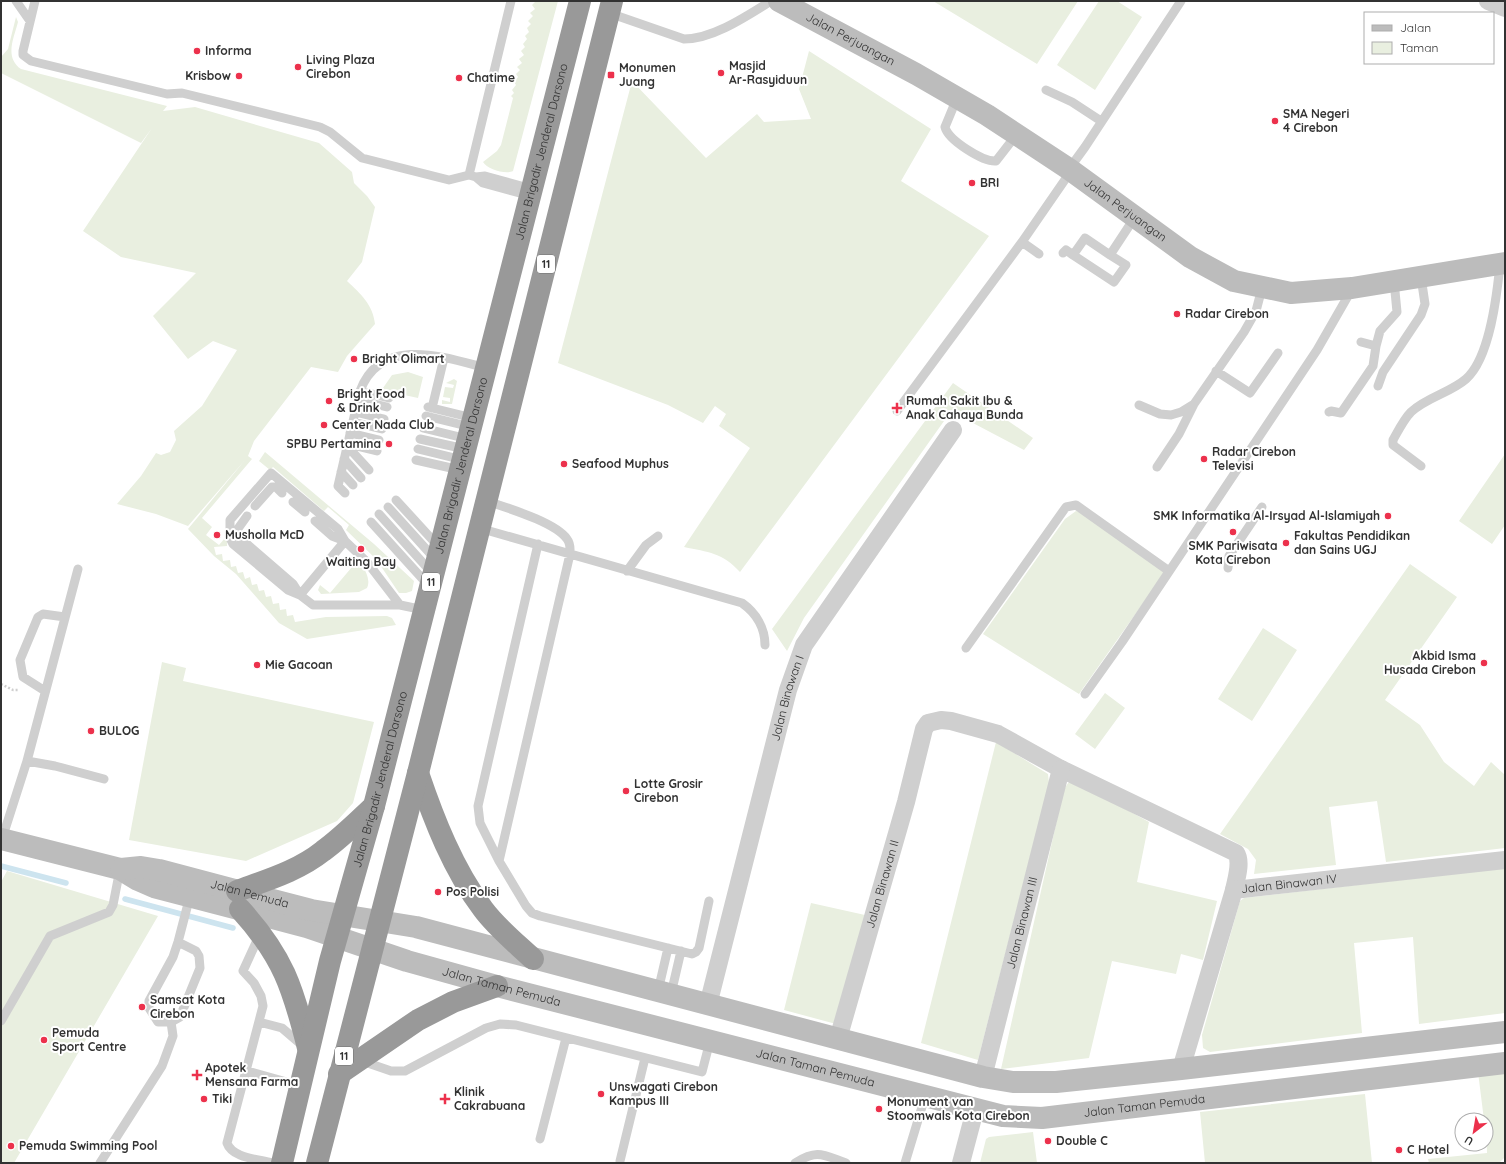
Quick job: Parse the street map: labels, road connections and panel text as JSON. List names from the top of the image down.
{
  "streets": {
    "highway": ["Jalan Brigadir Jenderal Darsono", "11"],
    "street": [
      "Jalan Perjuangan",
      "Jalan Binawan I",
      "Jalan Binawan II",
      "Jalan Binawan IV",
      "Jalan Pemuda",
      "Jalan Binawan III",
      "Jalan Taman Pemuda"
    ]
  },
  "crossings": [
    ["Jalan Brigadir Jenderal Darsono", "Jalan Pemuda"],
    ["11", "Jalan Pemuda"],
    ["11", "Jalan Taman Pemuda"],
    ["Jalan Binawan II", "Jalan Binawan III"],
    ["Jalan Pemuda", "Jalan Taman Pemuda"]
  ],
  "places": {
    "other": [
      "Informa",
      "Living Plaza Cirebon",
      "Masjid Ar-Rasyiduun",
      "Krisbow",
      "Chatime",
      "SMA Negeri 4 Cirebon",
      "BRI",
      "Radar Cirebon",
      "Bright Olimart",
      "Bright Food & Drink",
      "Center Nada Club",
      "SPBU Pertamina",
      "Radar Cirebon Televisi",
      "Seafood Muphus",
      "SMK Informatika Al-Irsyad Al-Islamiyah",
      "SMK Pariwisata Kota Cirebon",
      "Musholla McD",
      "Fakultas Pendidikan dan Sains UGJ",
      "Waiting Bay",
      "Akbid Isma Husada Cirebon",
      "Mie Gacoan",
      "BULOG",
      "Lotte Grosir Cirebon",
      "Pos Polisi",
      "Samsat Kota Cirebon",
      "Pemuda Sport Centre",
      "Unswagati Cirebon Kampus III",
      "Tiki",
      "Monument van Stoomwals Kota Cirebon",
      "Double C",
      "Pemuda Swimming Pool",
      "C Hotel"
    ],
    "transit": ["Monumen Juang"],
    "health": ["Rumah Sakit Ibu & Anak Cahaya Bunda", "Apotek Mensana Farma", "Klinik Cakrabuana"]
  },
  "legend": ["Jalan", "Taman"],
  "north": "bottom left"
}
